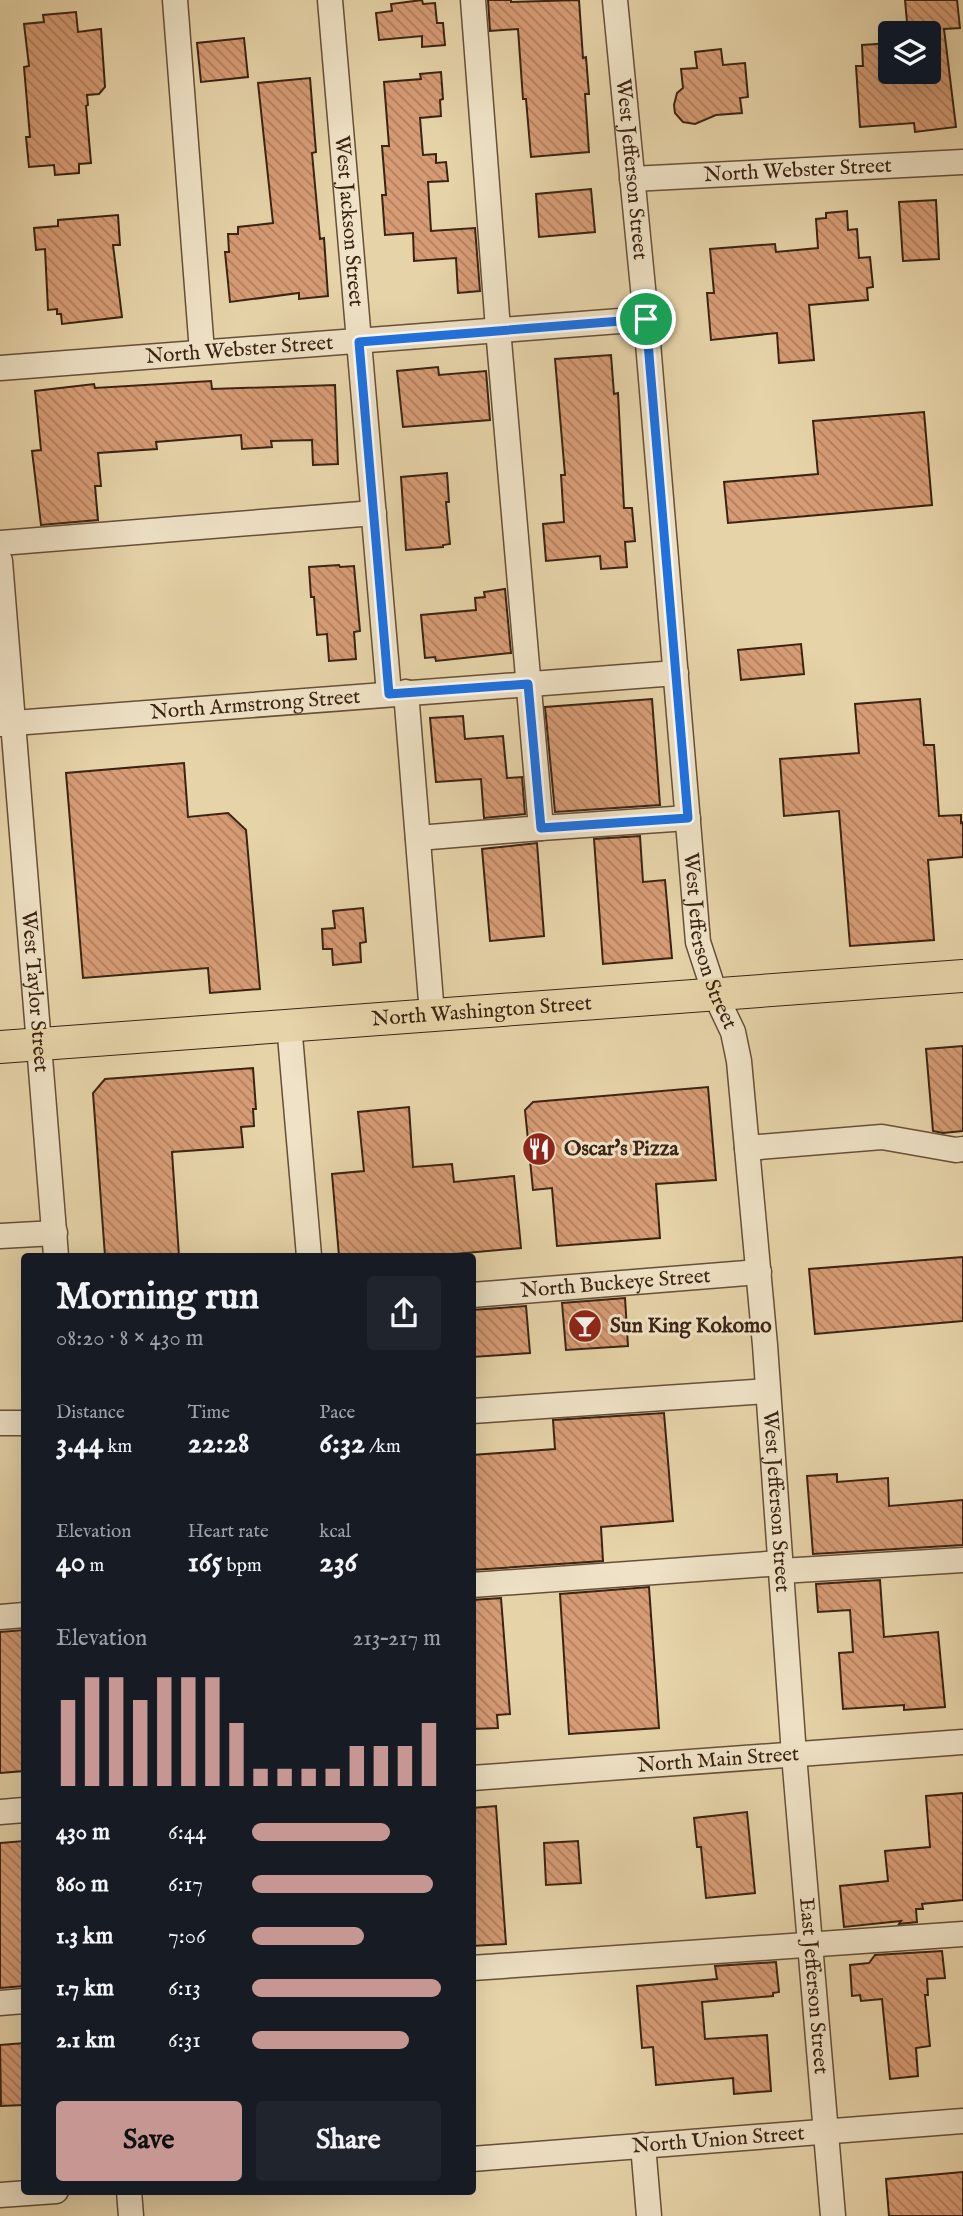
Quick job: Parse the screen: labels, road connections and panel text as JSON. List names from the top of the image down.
{
  "streets": {
    "main road": ["North Washington Street"],
    "street": [
      "West Jefferson Street",
      "North Webster Street",
      "West Jackson Street",
      "North Armstrong Street",
      "West Taylor Street",
      "North Buckeye Street",
      "North Main Street",
      "East Jefferson Street",
      "North Union Street"
    ]
  },
  "crossings": [
    ["West Jefferson Street", "North Webster Street"],
    ["West Jefferson Street", "North Armstrong Street"],
    ["West Jefferson Street", "North Washington Street"],
    ["West Jefferson Street", "North Buckeye Street"],
    ["West Jefferson Street", "North Main Street"],
    ["West Jefferson Street", "East Jefferson Street"],
    ["North Webster Street", "West Jackson Street"],
    ["West Jackson Street", "North Armstrong Street"],
    ["West Jackson Street", "North Washington Street"],
    ["North Armstrong Street", "West Taylor Street"],
    ["West Taylor Street", "North Washington Street"],
    ["North Main Street", "East Jefferson Street"],
    ["East Jefferson Street", "North Union Street"]
  ],
  "places": {
    "restaurant": ["Oscar's Pizza"],
    "bar": ["Sun King Kokomo"]
  },
  "page": {
    "heading": ["Morning run", "08:20 · 8 × 430 m"],
    "stats": [
      ["Distance", "3.44 km"],
      ["Time", "22:28"],
      ["Pace", "6:32 /km"],
      ["Elevation", "40 m"],
      ["Heart rate", "165 bpm"],
      ["kcal", "236"]
    ],
    "chart": ["Elevation", "213–217 m"],
    "list": [
      {
        "name": "430 m",
        "note": "6:44"
      },
      {
        "name": "860 m",
        "note": "6:17"
      },
      {
        "name": "1.3 km",
        "note": "7:06"
      },
      {
        "name": "1.7 km",
        "note": "6:13"
      },
      {
        "name": "2.1 km",
        "note": "6:31"
      }
    ],
    "buttons": ["Save", "Share"]
  }
}
